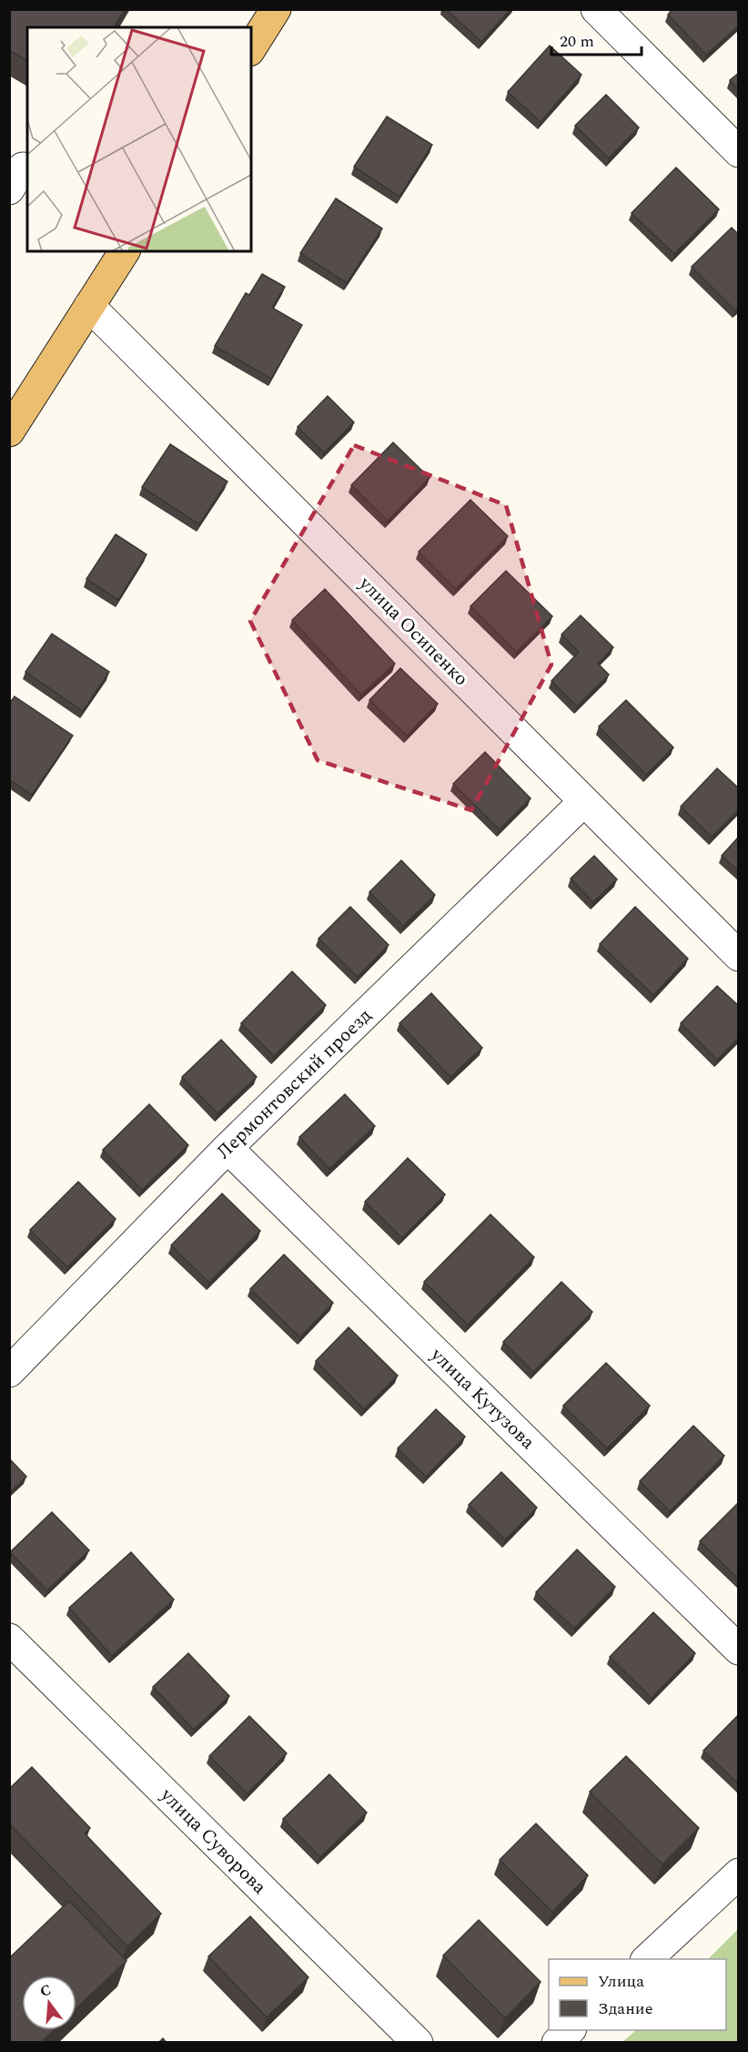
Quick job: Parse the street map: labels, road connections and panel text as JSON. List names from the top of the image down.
{
  "streets": {
    "street": [
      "улица Осипенко",
      "Лермонтовский проезд",
      "улица Кутузова",
      "улица Суворова"
    ]
  },
  "crossings": [
    ["улица Осипенко", "Лермонтовский проезд"],
    ["Лермонтовский проезд", "улица Кутузова"]
  ],
  "legend": ["Улица", "Здание"],
  "scale_bar": "20 m",
  "north": "top"
}
